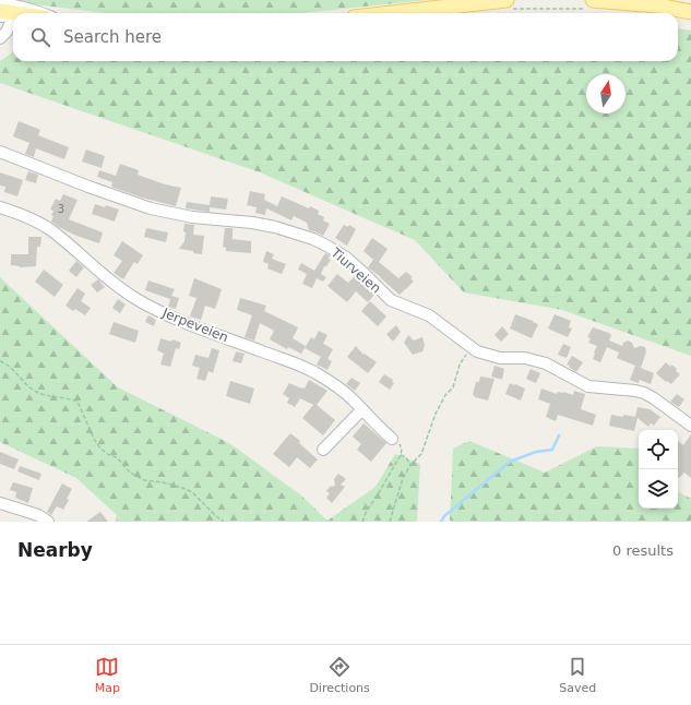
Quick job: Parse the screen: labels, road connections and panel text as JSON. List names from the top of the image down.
{
  "streets": {
    "street": ["Tiurveien", "Jerpeveien"]
  },
  "house_numbers": ["3"],
  "north": "top",
  "page": {
    "search": "Search here",
    "heading": ["Nearby", "0 results"],
    "nav": ["Map", "Directions", "Saved"]
  }
}
